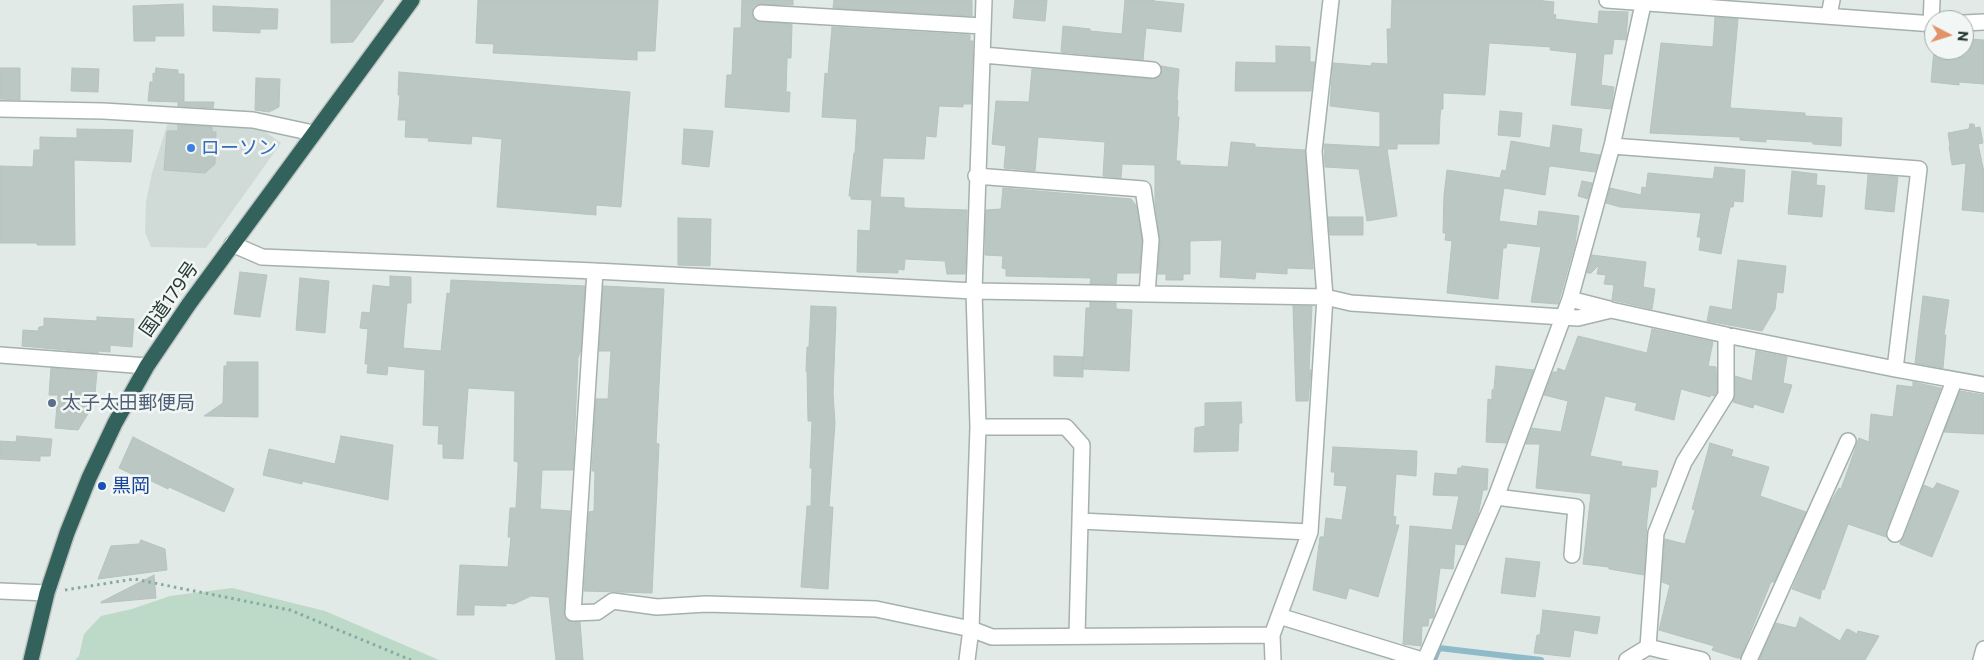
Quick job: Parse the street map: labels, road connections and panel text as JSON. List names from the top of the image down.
{
  "streets": {
    "highway": ["国道179号"]
  },
  "places": ["ローソン", "太子太田郵便局", "黒岡"],
  "north": "right"
}
